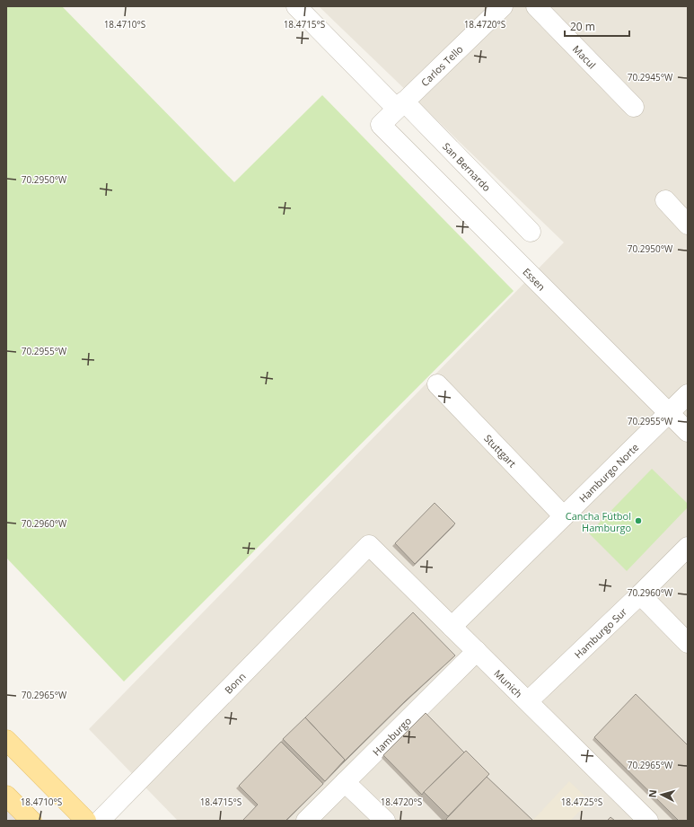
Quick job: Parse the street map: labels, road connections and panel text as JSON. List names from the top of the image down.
{
  "streets": {
    "street": [
      "Macul",
      "Carlos Tello",
      "San Bernardo",
      "Essen",
      "Stuttgart",
      "Hamburgo Norte",
      "Hamburgo Sur",
      "Bonn",
      "Munich",
      "Hamburgo"
    ]
  },
  "crossings": [
    ["Carlos Tello", "San Bernardo"],
    ["Carlos Tello", "Essen"],
    ["Essen", "Hamburgo Norte"],
    ["Stuttgart", "Hamburgo Norte"],
    ["Hamburgo Norte", "Munich"],
    ["Hamburgo Sur", "Munich"],
    ["Bonn", "Munich"],
    ["Munich", "Hamburgo"]
  ],
  "places": ["Cancha Fútbol Hamburgo"],
  "scale_bar": "20 m",
  "north": "left",
  "coordinates": [
    "18.4710°S",
    "18.4715°S",
    "18.4720°S",
    "70.2945°W",
    "70.2950°W",
    "70.2955°W",
    "70.2960°W",
    "70.2965°W",
    "18.4725°S"
  ]
}
